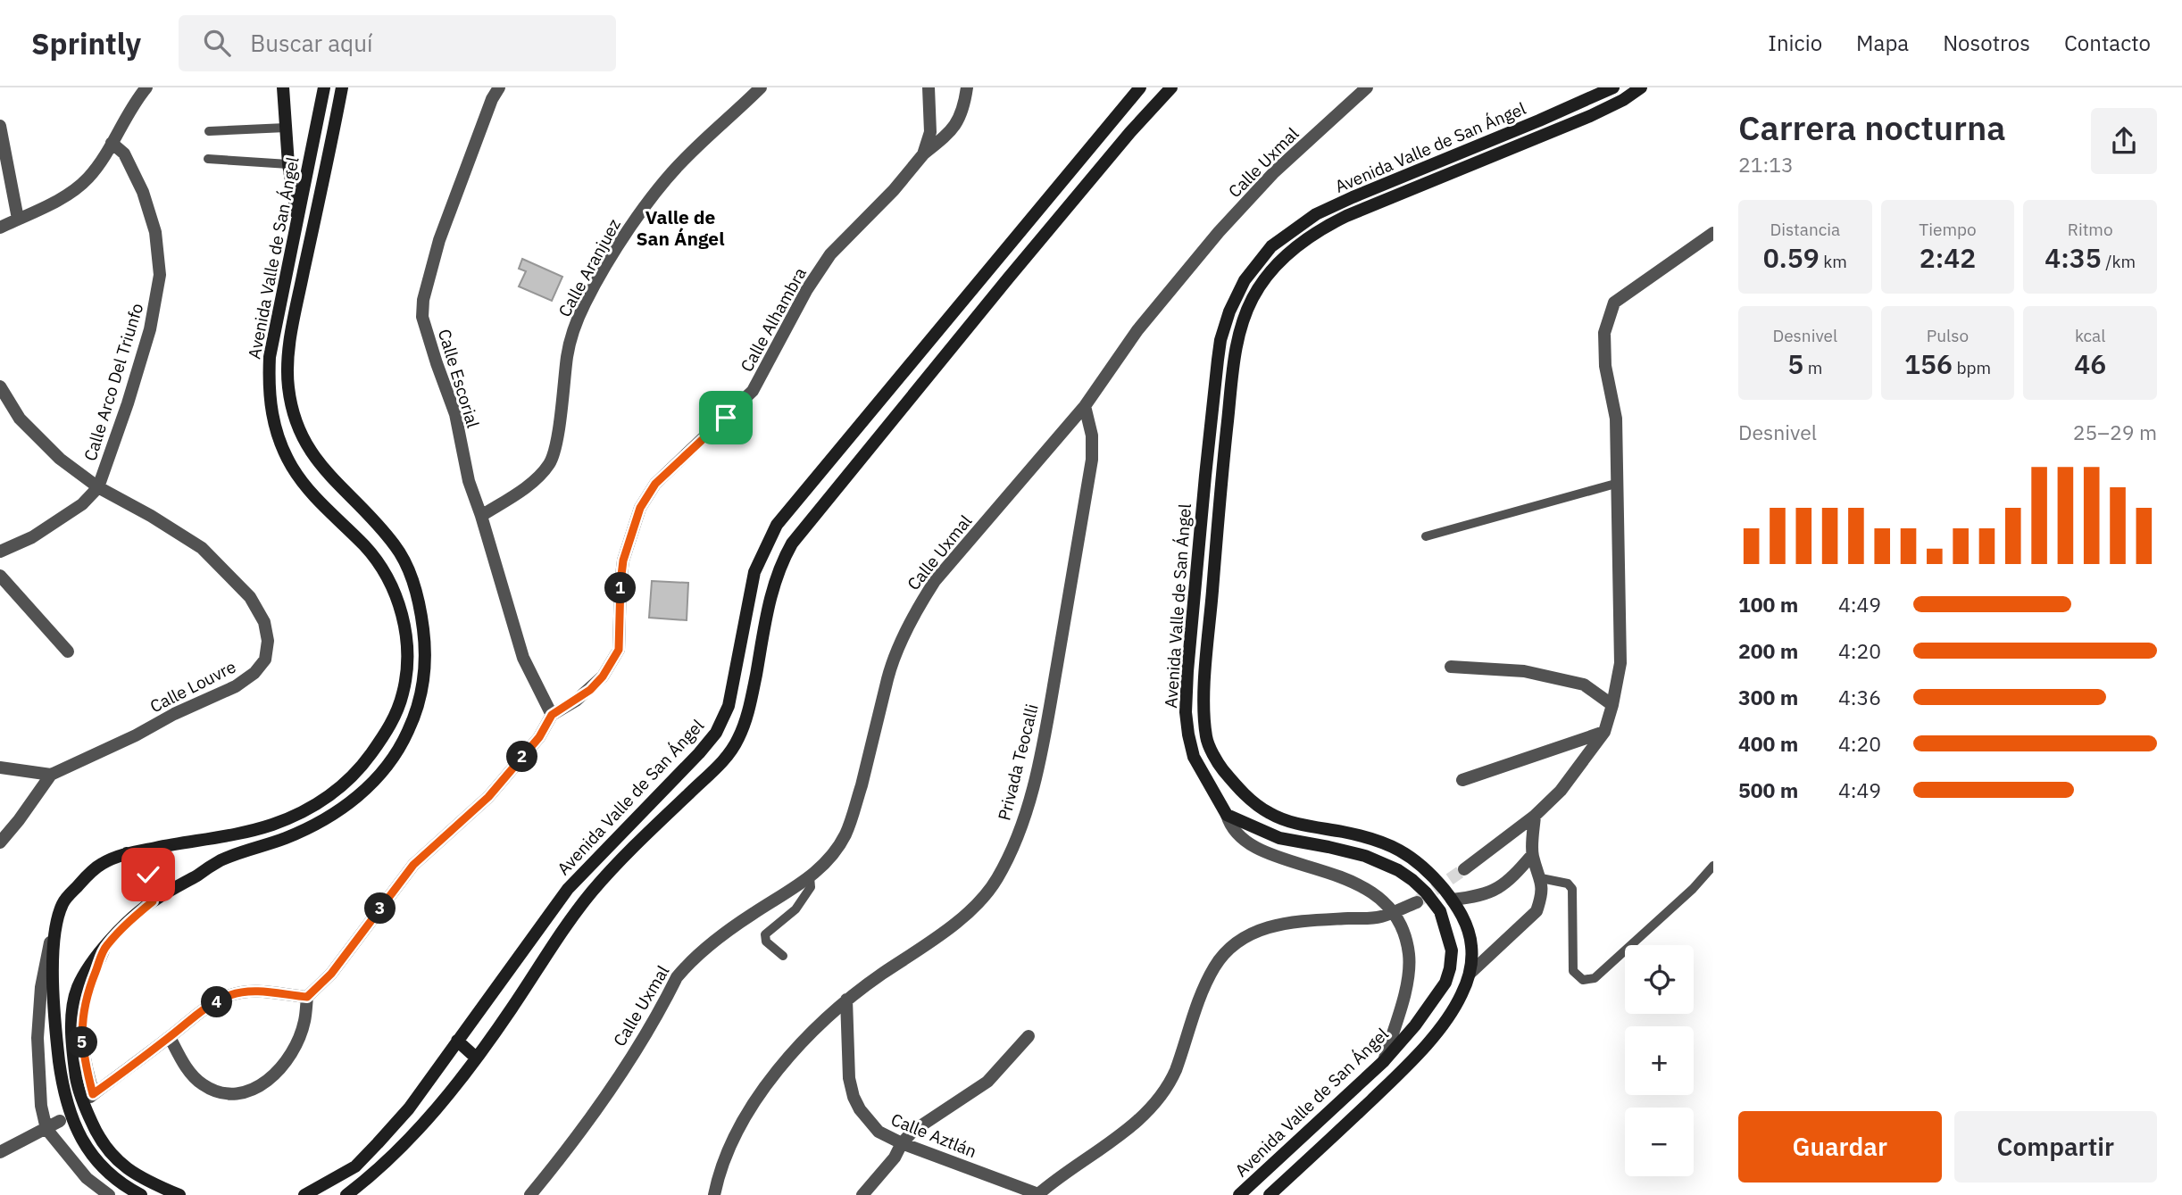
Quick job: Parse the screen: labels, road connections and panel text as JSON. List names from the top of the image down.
{
  "streets": {
    "street": [
      "Avenida Valle de San Ángel",
      "Calle Uxmal",
      "Calle Aranjuez",
      "Calle Alhambra",
      "Calle Escorial",
      "Calle Arco Del Triunfo",
      "Calle Louvre",
      "Privada Teocalli",
      "Calle Aztlán"
    ]
  },
  "crossings": [
    ["Calle Uxmal", "Privada Teocalli"],
    ["Calle Aranjuez", "Calle Escorial"],
    ["Calle Alhambra", "Calle Escorial"],
    ["Calle Arco Del Triunfo", "Calle Louvre"],
    ["Privada Teocalli", "Calle Aztlán"]
  ],
  "districts": ["Valle de San Ángel"],
  "page": {
    "header": "Sprintly",
    "search": "Buscar aquí",
    "nav": [
      "Inicio",
      "Mapa",
      "Nosotros",
      "Contacto"
    ],
    "heading": ["Carrera nocturna", "21:13"],
    "stats": [
      ["Distancia", "0.59 km"],
      ["Tiempo", "2:42"],
      ["Ritmo", "4:35 /km"],
      ["Desnivel", "5 m"],
      ["Pulso", "156 bpm"],
      ["kcal", "46"]
    ],
    "chart": ["Desnivel", "25–29 m"],
    "pins": [
      "1",
      "2",
      "3",
      "4",
      "5"
    ],
    "list": [
      {
        "name": "100 m",
        "note": "4:49"
      },
      {
        "name": "200 m",
        "note": "4:20"
      },
      {
        "name": "300 m",
        "note": "4:36"
      },
      {
        "name": "400 m",
        "note": "4:20"
      },
      {
        "name": "500 m",
        "note": "4:49"
      }
    ],
    "map_buttons": ["+", "−"],
    "buttons": ["Guardar", "Compartir"]
  }
}
